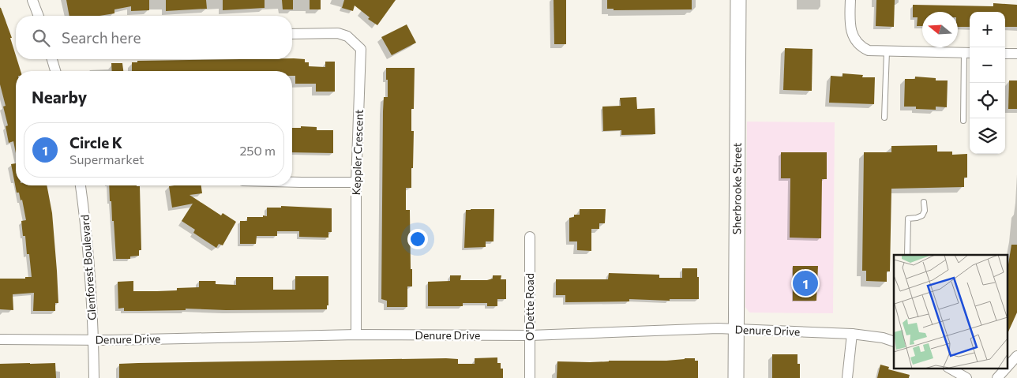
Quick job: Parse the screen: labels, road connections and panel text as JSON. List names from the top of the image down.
{
  "streets": {
    "main road": ["Sherbrooke Street"],
    "street": [
      "Keppler Crescent",
      "Glenforest Boulevard",
      "O'Dette Road",
      "Denure Drive"
    ]
  },
  "crossings": [
    ["Keppler Crescent", "Denure Drive"],
    ["Sherbrooke Street", "Denure Drive"],
    ["Glenforest Boulevard", "Denure Drive"],
    ["O'Dette Road", "Denure Drive"]
  ],
  "north": "left",
  "page": {
    "map_buttons": ["+", "−"],
    "search": "Search here",
    "heading": "Nearby",
    "list": [
      {
        "mark": "1",
        "name": "Circle K",
        "note": "Supermarket",
        "value": "250 m"
      }
    ],
    "pins": "1"
  }
}
